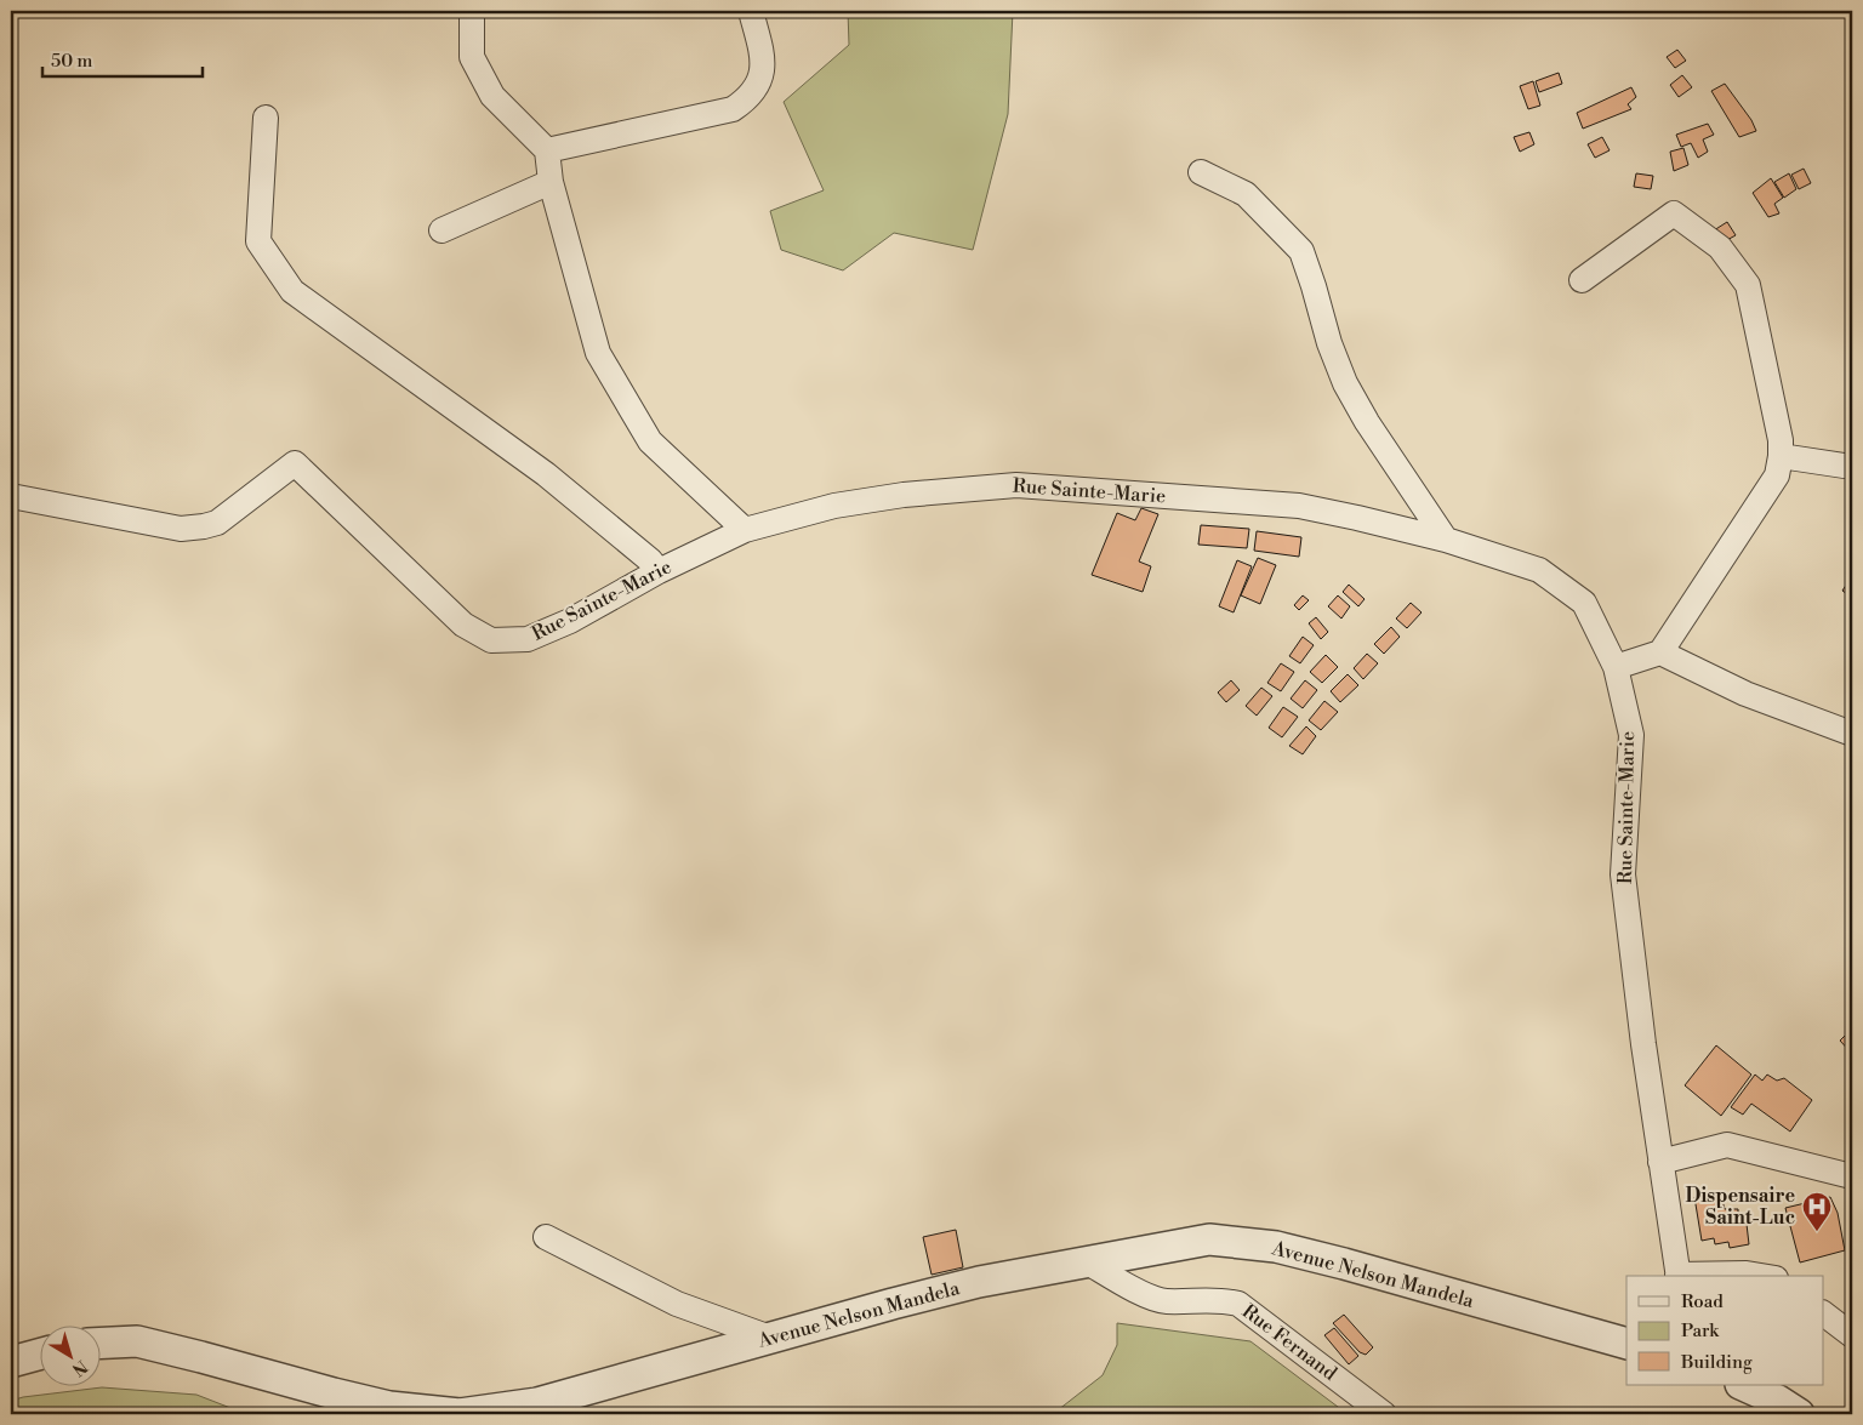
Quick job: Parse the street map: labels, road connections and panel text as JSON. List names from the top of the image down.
{
  "streets": {
    "street": ["Rue Sainte-Marie", "Avenue Nelson Mandela", "Rue Fernand"]
  },
  "crossings": [
    ["Avenue Nelson Mandela", "Rue Fernand"]
  ],
  "places": {
    "hospital": ["Dispensaire Saint-Luc"]
  },
  "legend": ["Road", "Park", "Building"],
  "scale_bar": "50 m",
  "north": "bottom right"
}
